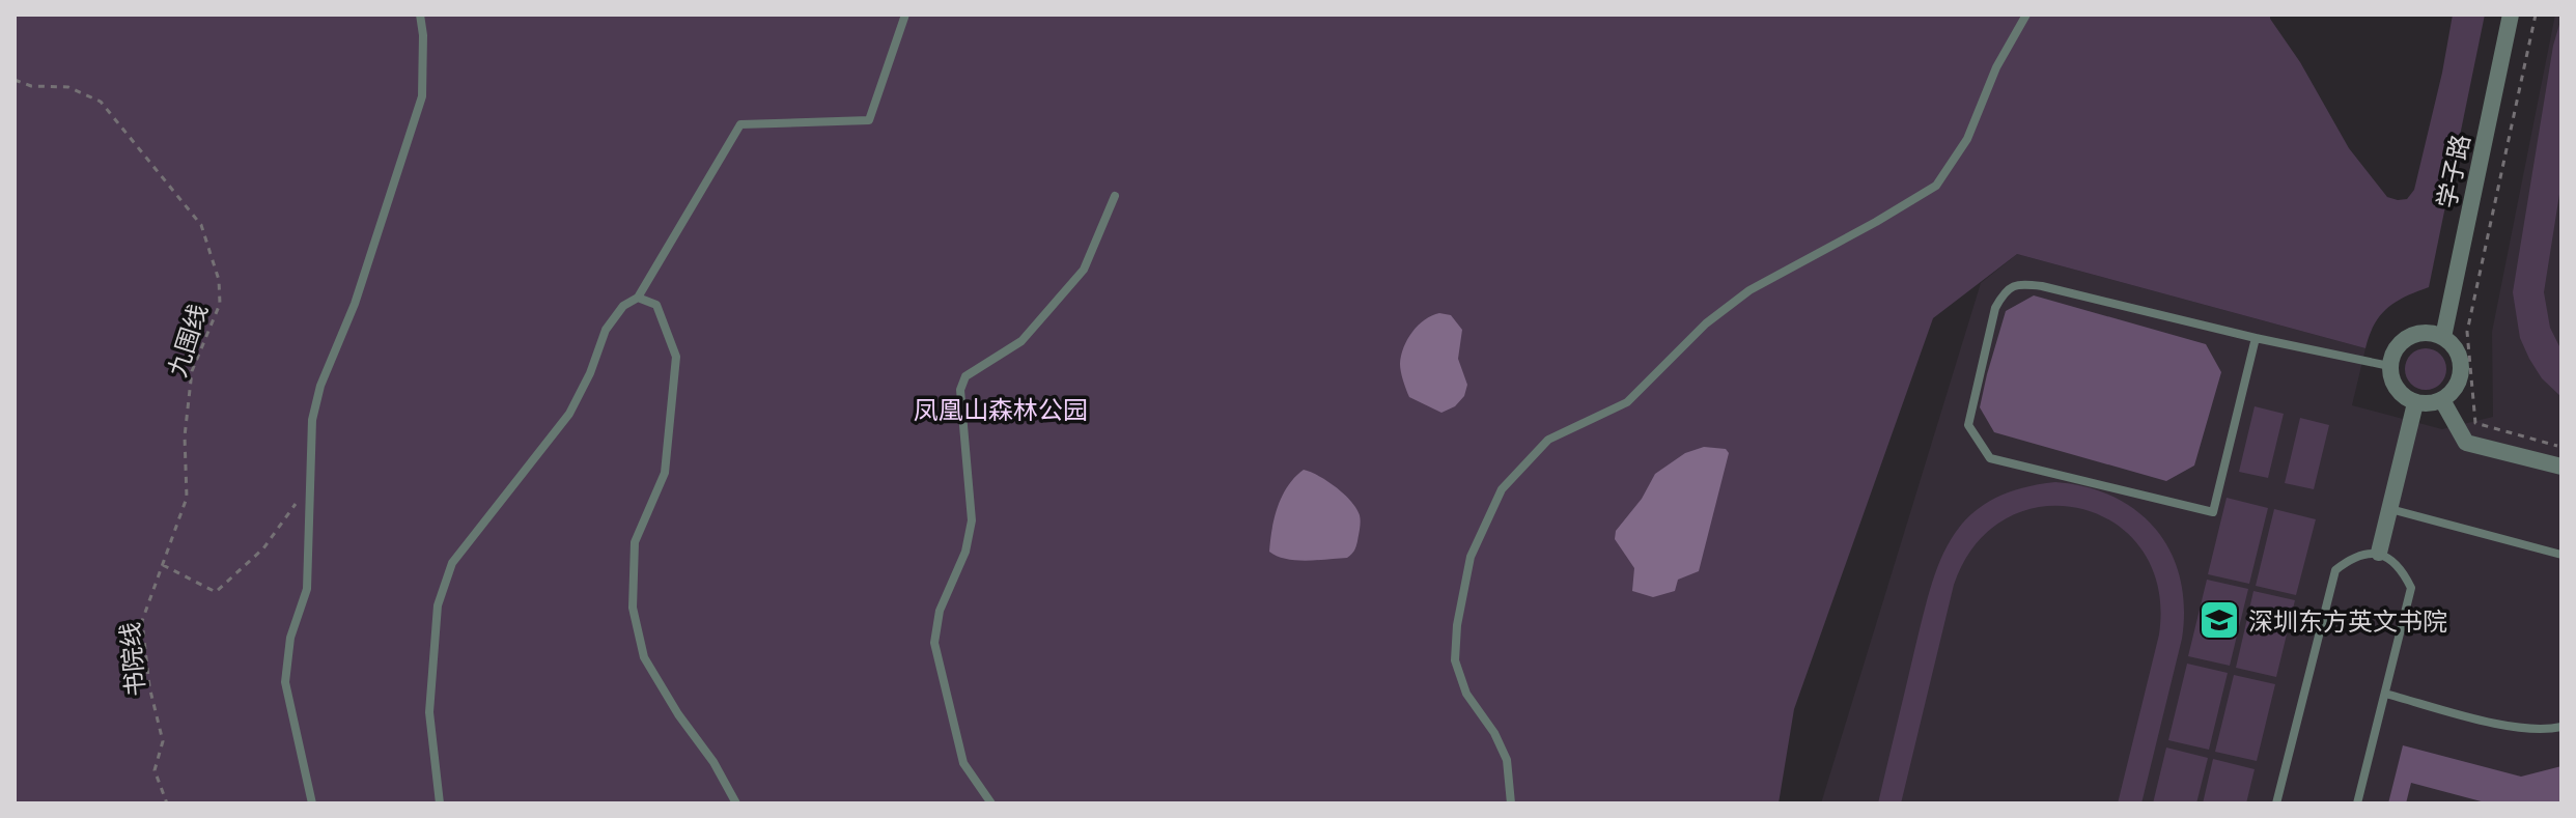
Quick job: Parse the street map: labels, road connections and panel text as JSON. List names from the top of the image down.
{
  "streets": {
    "street": ["学子路"],
    "path": ["九围线", "书院线"]
  },
  "crossings": [
    ["九围线", "书院线"]
  ],
  "parks": ["凤凰山森林公园"],
  "places": {
    "school or university": ["深圳东方英文书院"]
  }
}
